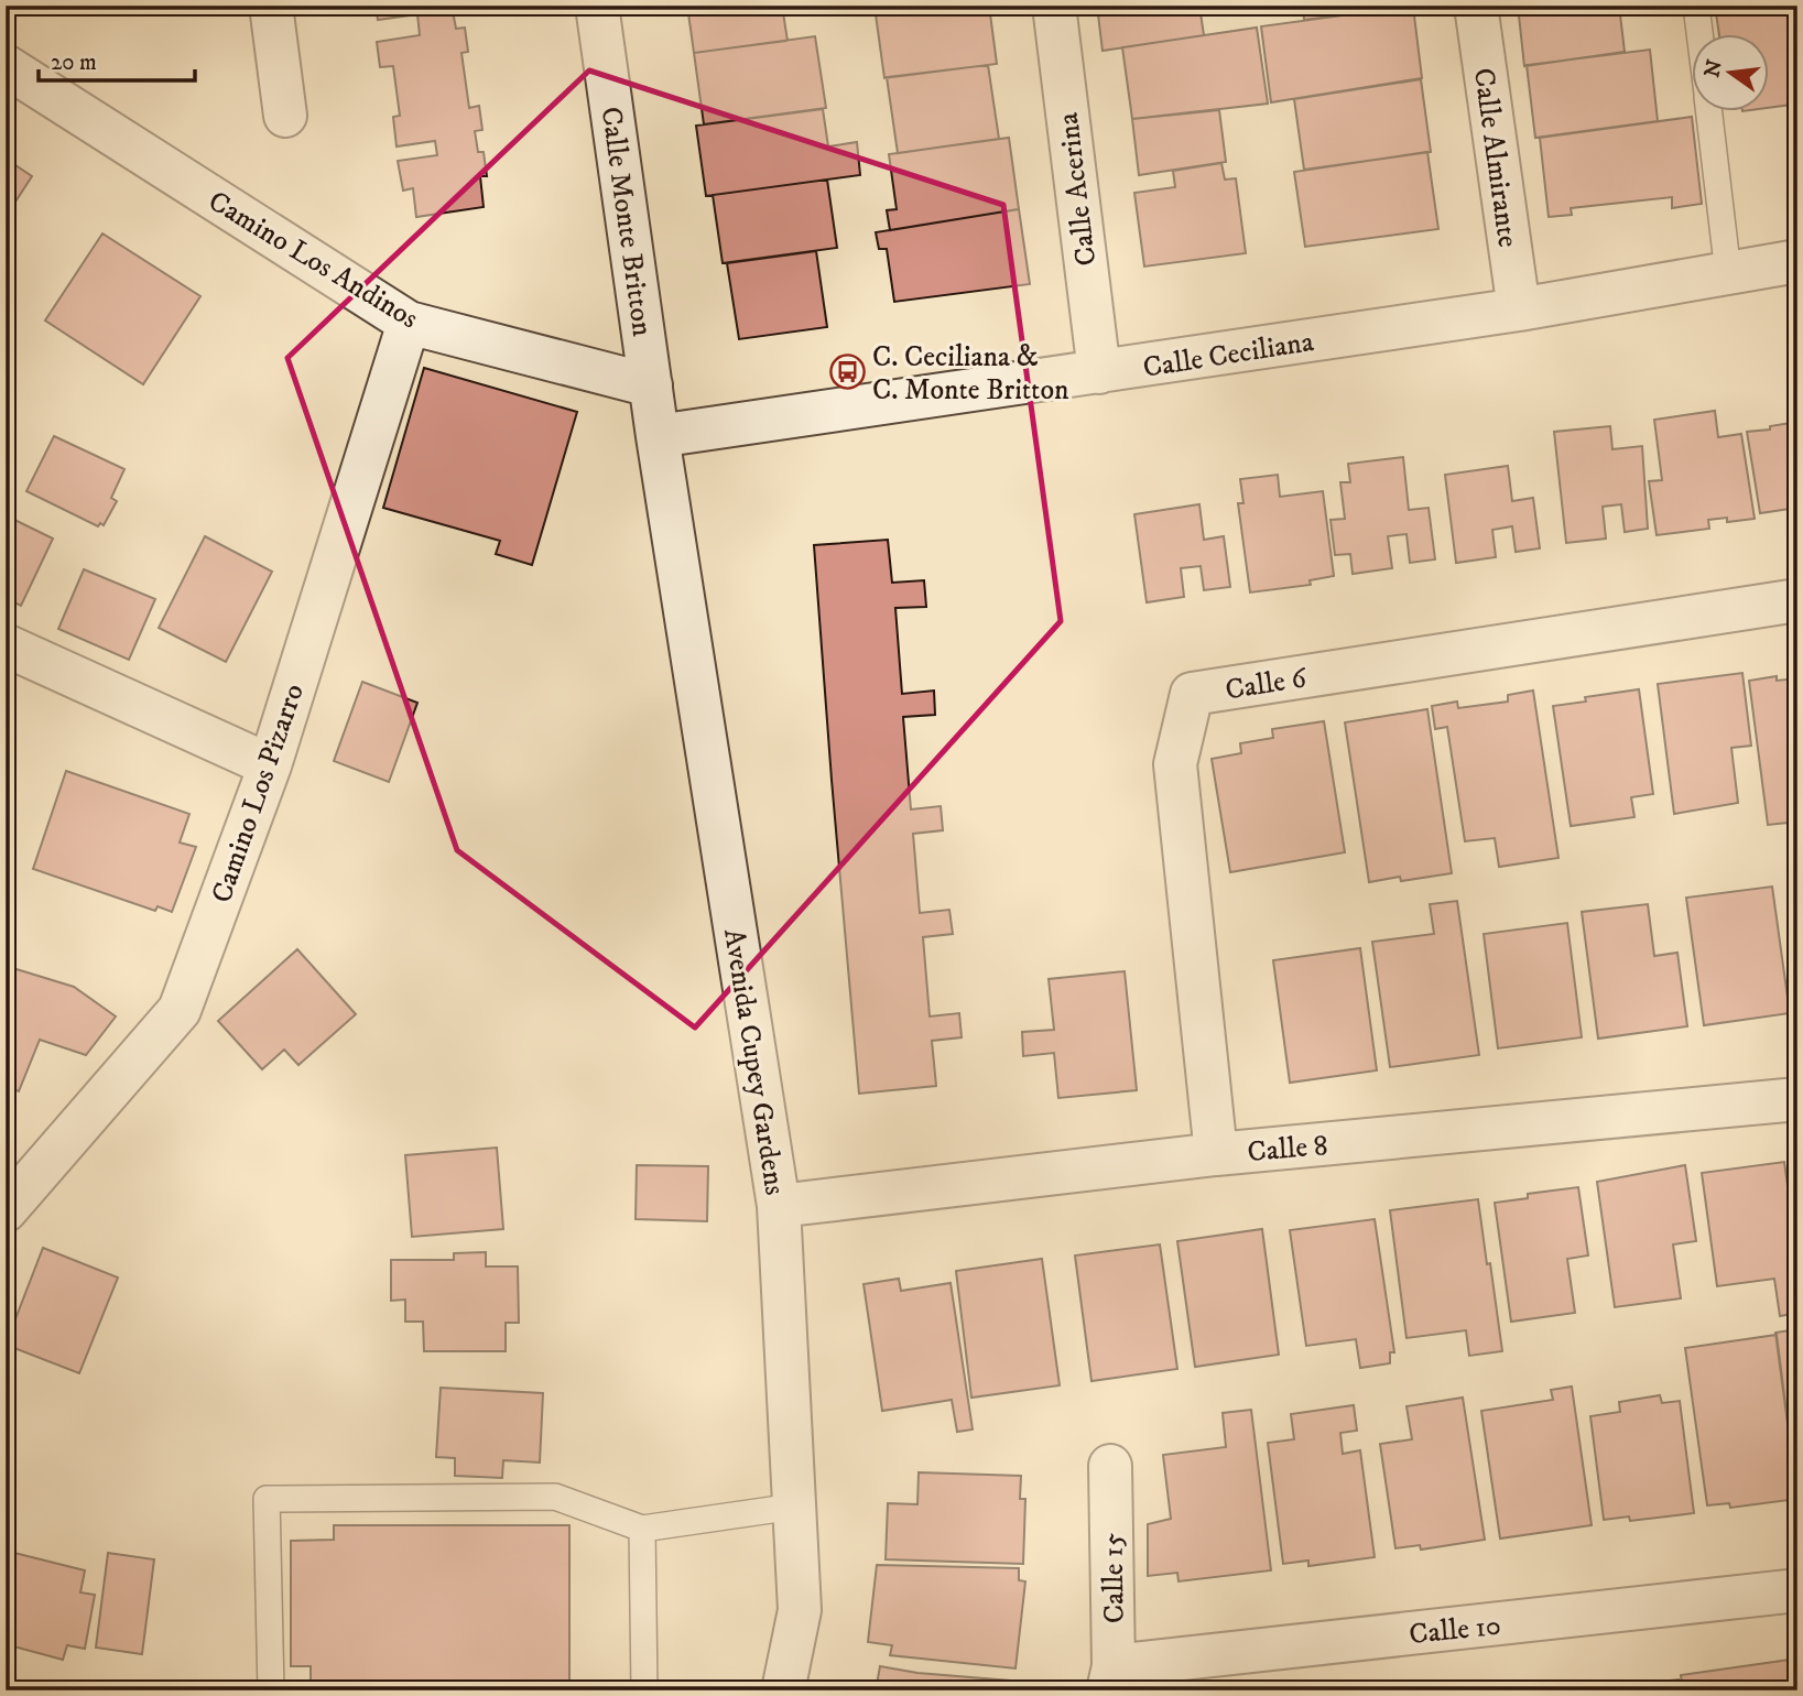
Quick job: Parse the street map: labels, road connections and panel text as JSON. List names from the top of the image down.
{
  "streets": {
    "street": [
      "Calle Almirante",
      "Calle Acerina",
      "Calle Monte Britton",
      "Camino Los Andinos",
      "Calle Ceciliana",
      "Calle 6",
      "Camino Los Pizarro",
      "Avenida Cupey Gardens",
      "Calle 8",
      "Calle 15",
      "Calle 10"
    ]
  },
  "crossings": [
    ["Calle Almirante", "Calle Ceciliana"],
    ["Calle Acerina", "Calle Ceciliana"],
    ["Calle Monte Britton", "Camino Los Andinos"],
    ["Calle Monte Britton", "Calle Ceciliana"],
    ["Calle Monte Britton", "Avenida Cupey Gardens"],
    ["Camino Los Andinos", "Camino Los Pizarro"],
    ["Calle Ceciliana", "Avenida Cupey Gardens"],
    ["Calle 6", "Calle 8"],
    ["Avenida Cupey Gardens", "Calle 8"],
    ["Calle 15", "Calle 10"]
  ],
  "places": {
    "bus stop": ["C. Ceciliana & C. Monte Britton"]
  },
  "scale_bar": "20 m",
  "north": "left"
}
